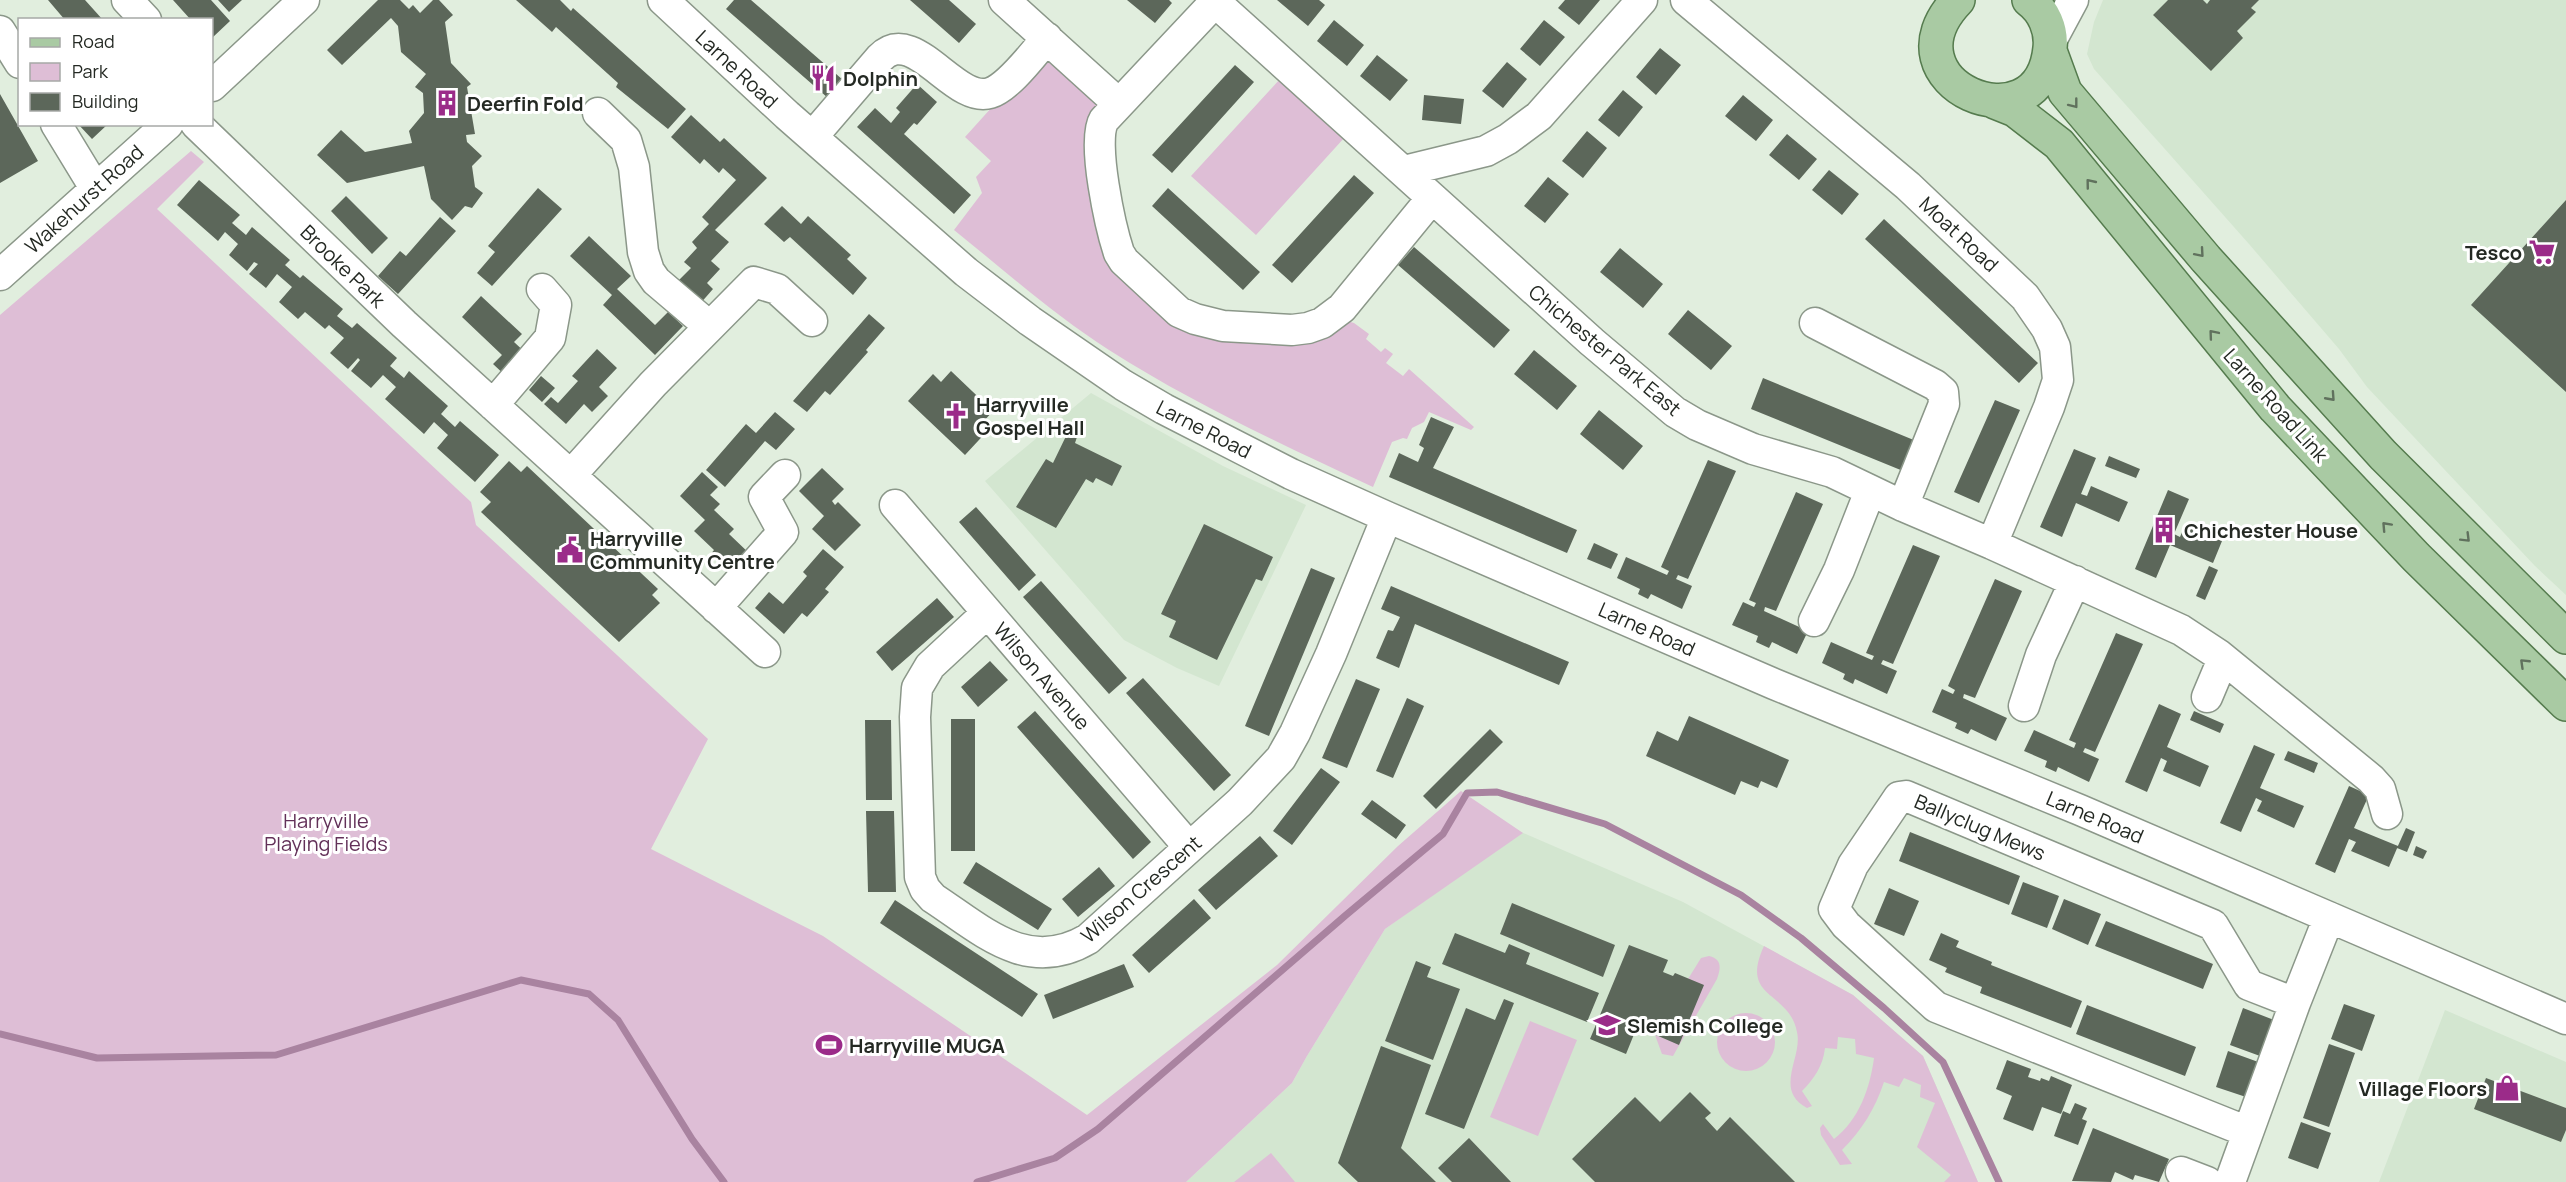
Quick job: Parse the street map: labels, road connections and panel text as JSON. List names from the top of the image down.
{
  "streets": {
    "main road": ["Larne Road Link"],
    "street": [
      "Larne Road",
      "Wakehurst Road",
      "Moat Road",
      "Brooke Park",
      "Chichester Park East",
      "Wilson Avenue",
      "Ballyclug Mews",
      "Wilson Crescent"
    ]
  },
  "crossings": [
    ["Larne Road", "Wilson Crescent"],
    ["Moat Road", "Chichester Park East"],
    ["Wilson Avenue", "Wilson Crescent"]
  ],
  "parks": ["Harryville Playing Fields"],
  "places": {
    "restaurant": ["Dolphin"],
    "building": ["Deerfin Fold", "Chichester House"],
    "supermarket": ["Tesco"],
    "church": ["Harryville Gospel Hall"],
    "public building": ["Harryville Community Centre"],
    "school or university": ["Slemish College"],
    "sports": ["Harryville MUGA"],
    "shop": ["Village Floors"]
  },
  "legend": ["Road", "Park", "Building"]
}
